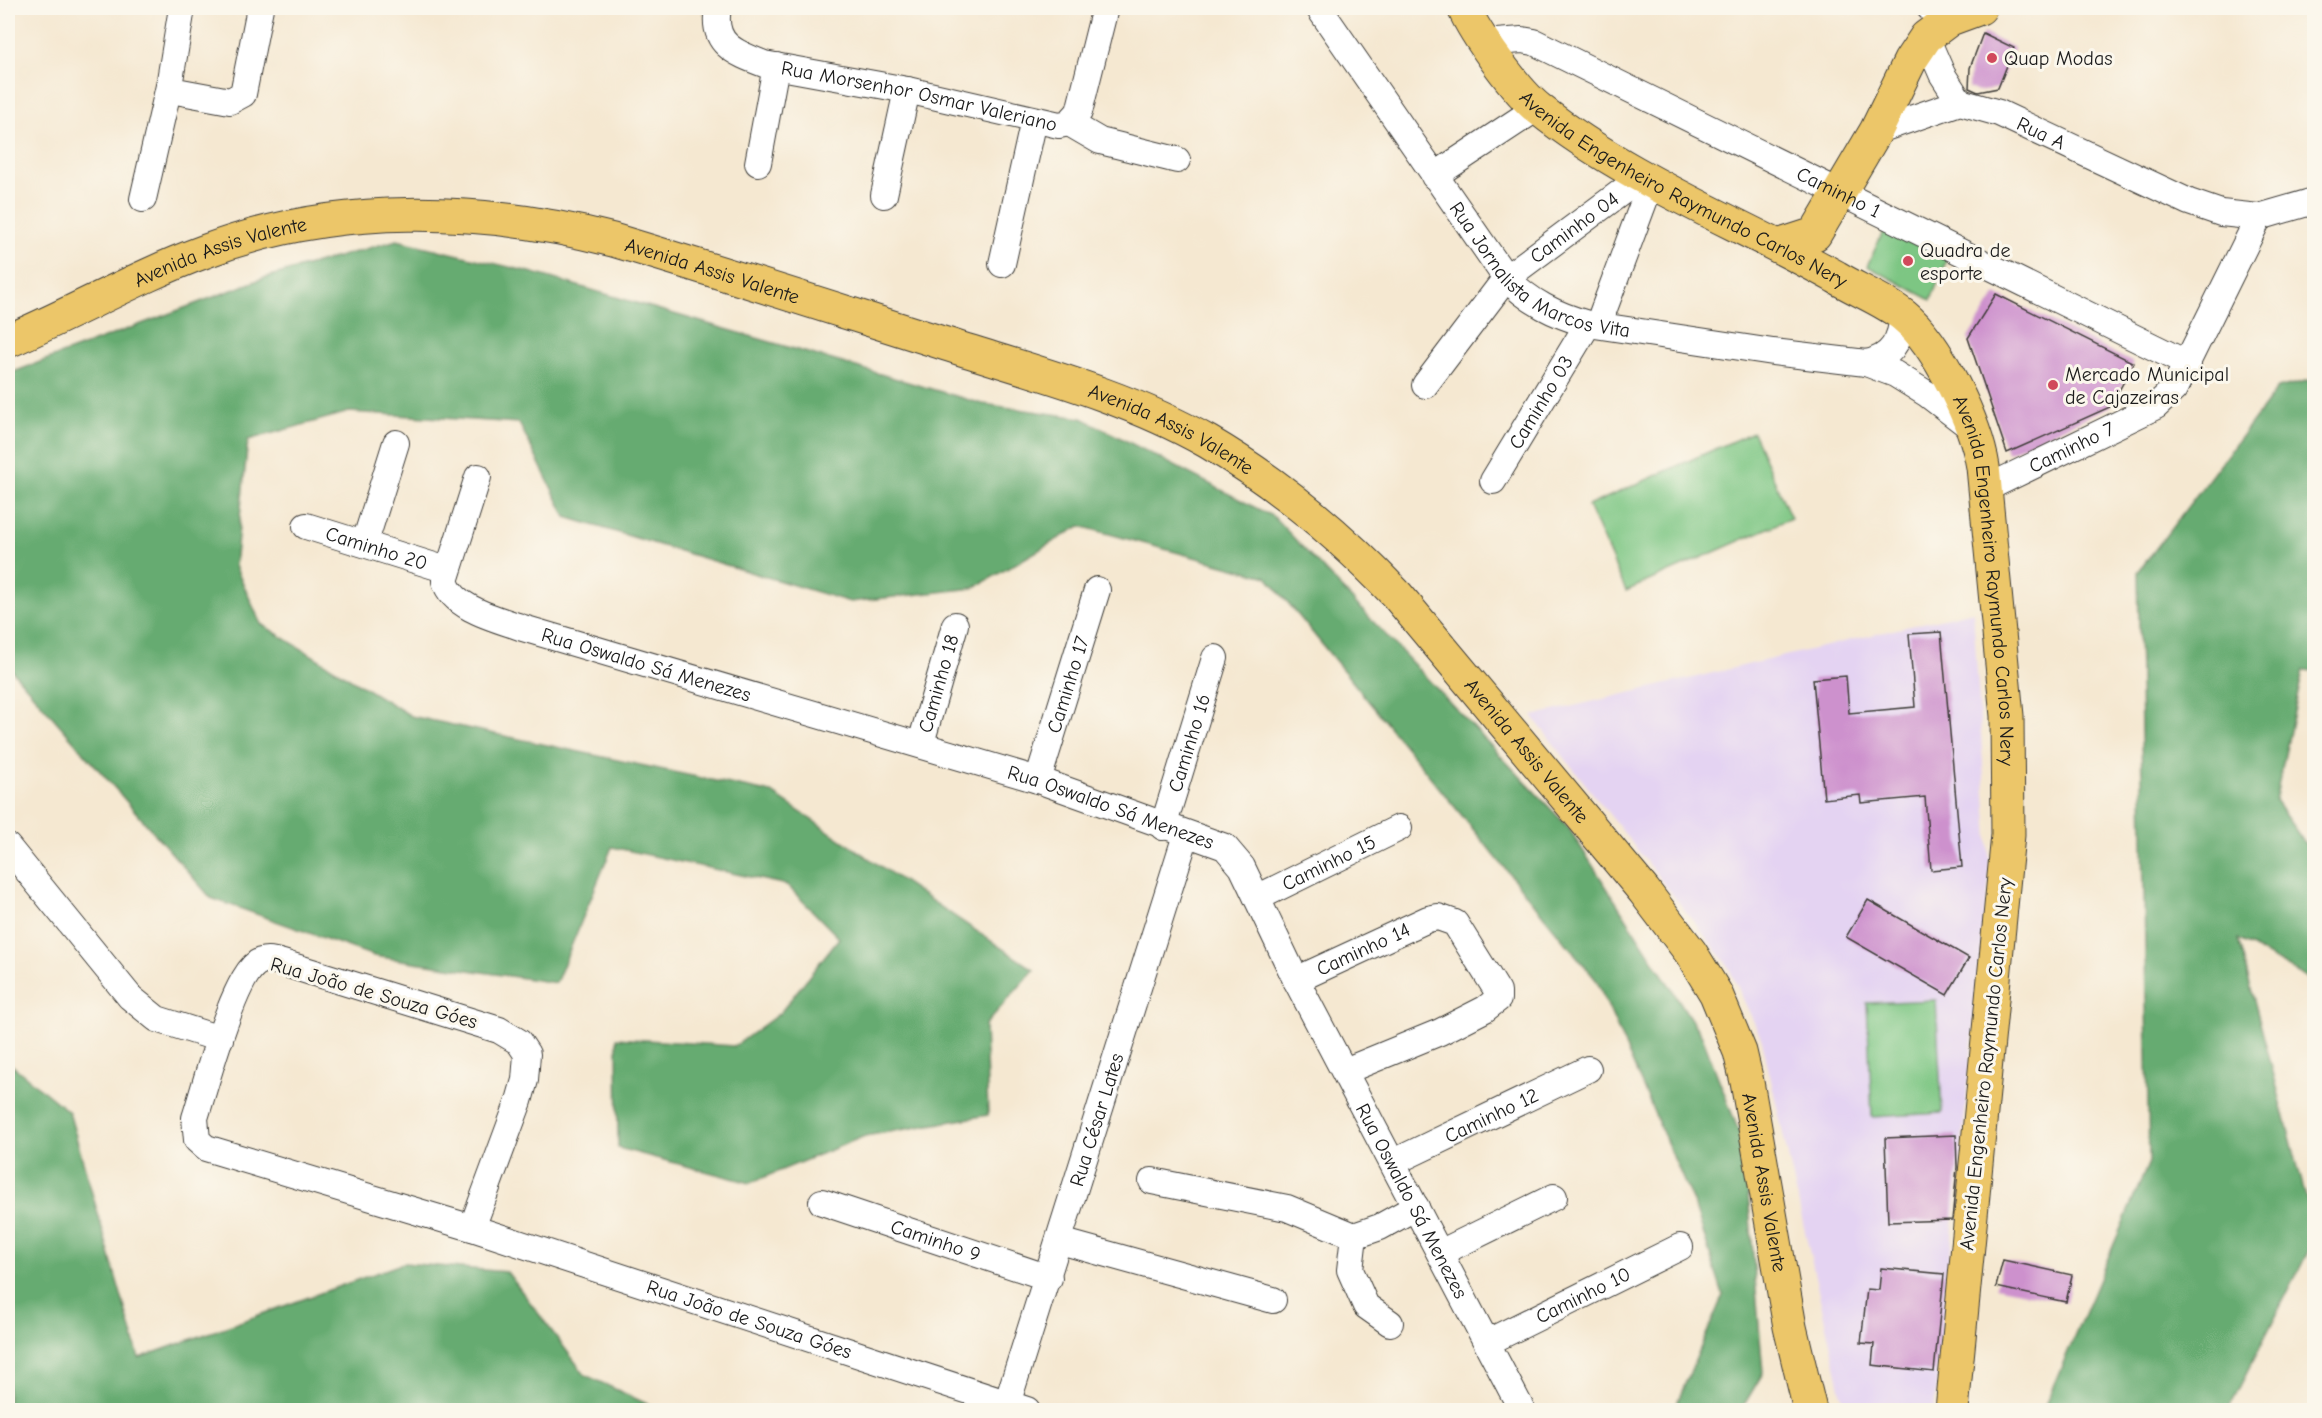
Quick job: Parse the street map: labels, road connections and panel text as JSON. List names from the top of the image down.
{
  "streets": {
    "main road": ["Avenida Engenheiro Raymundo Carlos Nery", "Avenida Assis Valente"],
    "street": [
      "Rua Morsenhor Osmar Valeriano",
      "Rua A",
      "Caminho 1",
      "Caminho 04",
      "Rua Jornalista Marcos Vita",
      "Caminho 03",
      "Caminho 7",
      "Caminho 20",
      "Rua Oswaldo Sá Menezes",
      "Caminho 18",
      "Caminho 17",
      "Caminho 16",
      "Caminho 15",
      "Caminho 14",
      "Rua João de Souza Góes",
      "Caminho 12",
      "Rua César Lates",
      "Caminho 9",
      "Caminho 10"
    ]
  },
  "crossings": [
    ["Rua A", "Caminho 7"],
    ["Avenida Engenheiro Raymundo Carlos Nery", "Caminho 1"],
    ["Avenida Engenheiro Raymundo Carlos Nery", "Caminho 04"],
    ["Avenida Engenheiro Raymundo Carlos Nery", "Rua Jornalista Marcos Vita"],
    ["Avenida Engenheiro Raymundo Carlos Nery", "Caminho 03"],
    ["Avenida Engenheiro Raymundo Carlos Nery", "Caminho 7"],
    ["Caminho 1", "Caminho 7"],
    ["Caminho 04", "Rua Jornalista Marcos Vita"],
    ["Caminho 04", "Caminho 03"],
    ["Rua Jornalista Marcos Vita", "Caminho 03"],
    ["Caminho 20", "Rua Oswaldo Sá Menezes"],
    ["Rua Oswaldo Sá Menezes", "Caminho 18"],
    ["Rua Oswaldo Sá Menezes", "Caminho 17"],
    ["Rua Oswaldo Sá Menezes", "Caminho 16"],
    ["Rua Oswaldo Sá Menezes", "Caminho 15"],
    ["Rua Oswaldo Sá Menezes", "Caminho 14"],
    ["Rua Oswaldo Sá Menezes", "Caminho 12"],
    ["Rua Oswaldo Sá Menezes", "Rua César Lates"],
    ["Rua Oswaldo Sá Menezes", "Caminho 10"],
    ["Caminho 16", "Rua César Lates"],
    ["Rua João de Souza Góes", "Rua César Lates"],
    ["Rua César Lates", "Caminho 9"]
  ],
  "places": ["Quap Modas", "Quadra de esporte", "Mercado Municipal de Cajazeiras"]
}
